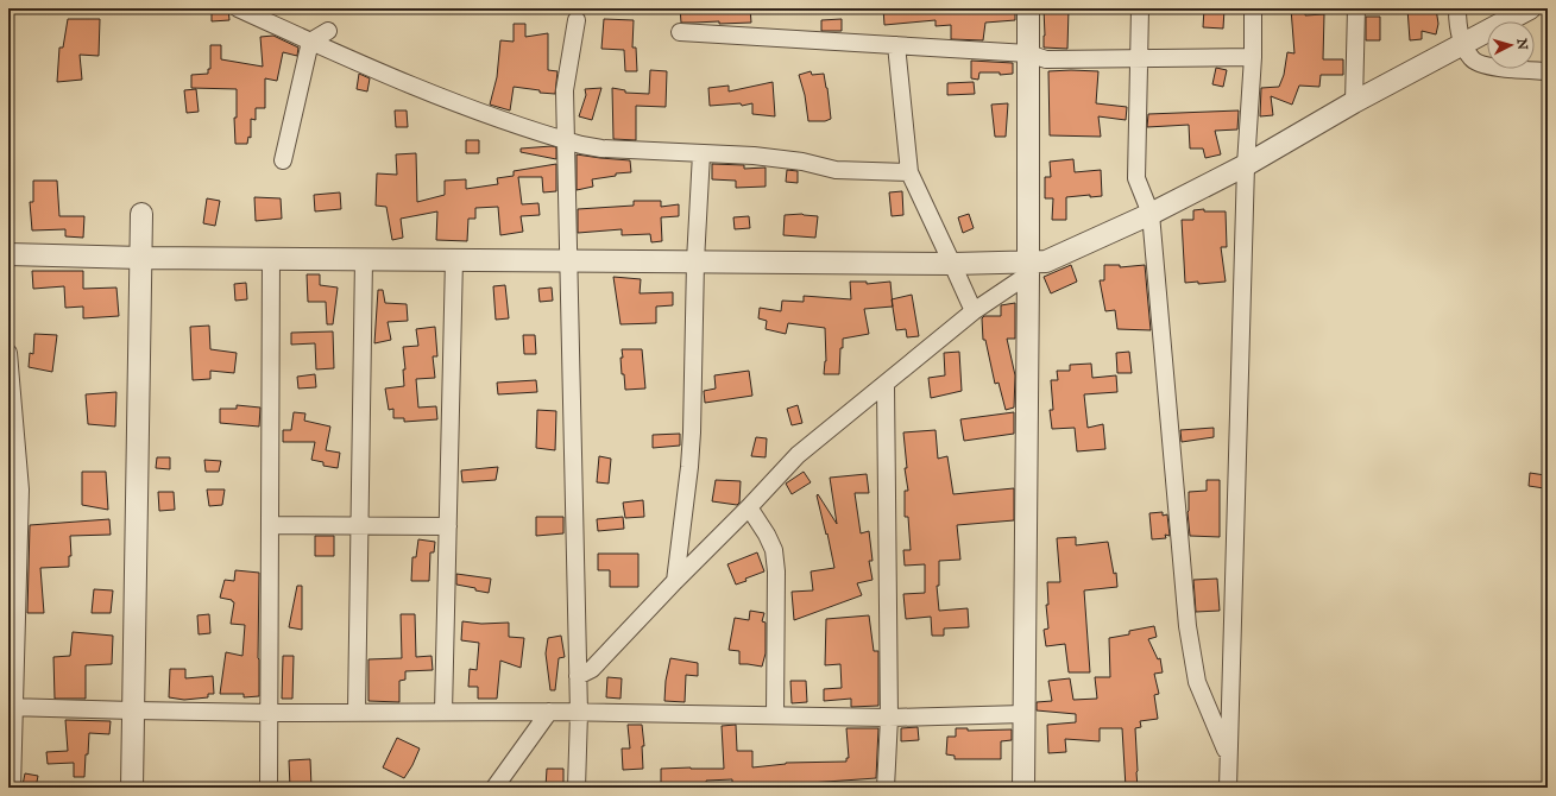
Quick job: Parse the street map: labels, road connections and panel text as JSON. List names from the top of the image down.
{
  "north": "right"
}
